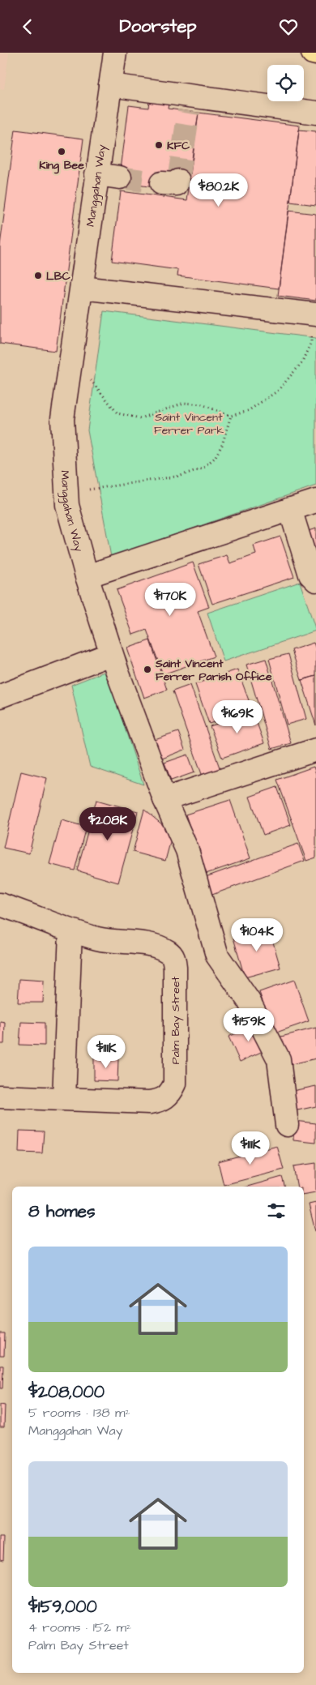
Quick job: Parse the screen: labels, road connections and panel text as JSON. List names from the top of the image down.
{
  "streets": {
    "street": ["Manggahan Way", "Palm Bay Street"]
  },
  "parks": ["Saint Vincent Ferrer Park"],
  "places": [
    "KFC",
    "King Bee",
    "LBC",
    "Saint Vincent Ferrer Parish Office"
  ],
  "page": {
    "header": "Doorstep",
    "price": [
      "$80.2K",
      "$170K",
      "$169K",
      "$208K",
      "$104K",
      "$159K",
      "$111K",
      "$111K"
    ],
    "heading": "8 homes",
    "list": [
      {
        "name": "$208,000",
        "note": "5 rooms · 138 m² · Manggahan Way"
      },
      {
        "name": "$159,000",
        "note": "4 rooms · 152 m² · Palm Bay Street"
      }
    ]
  }
}
